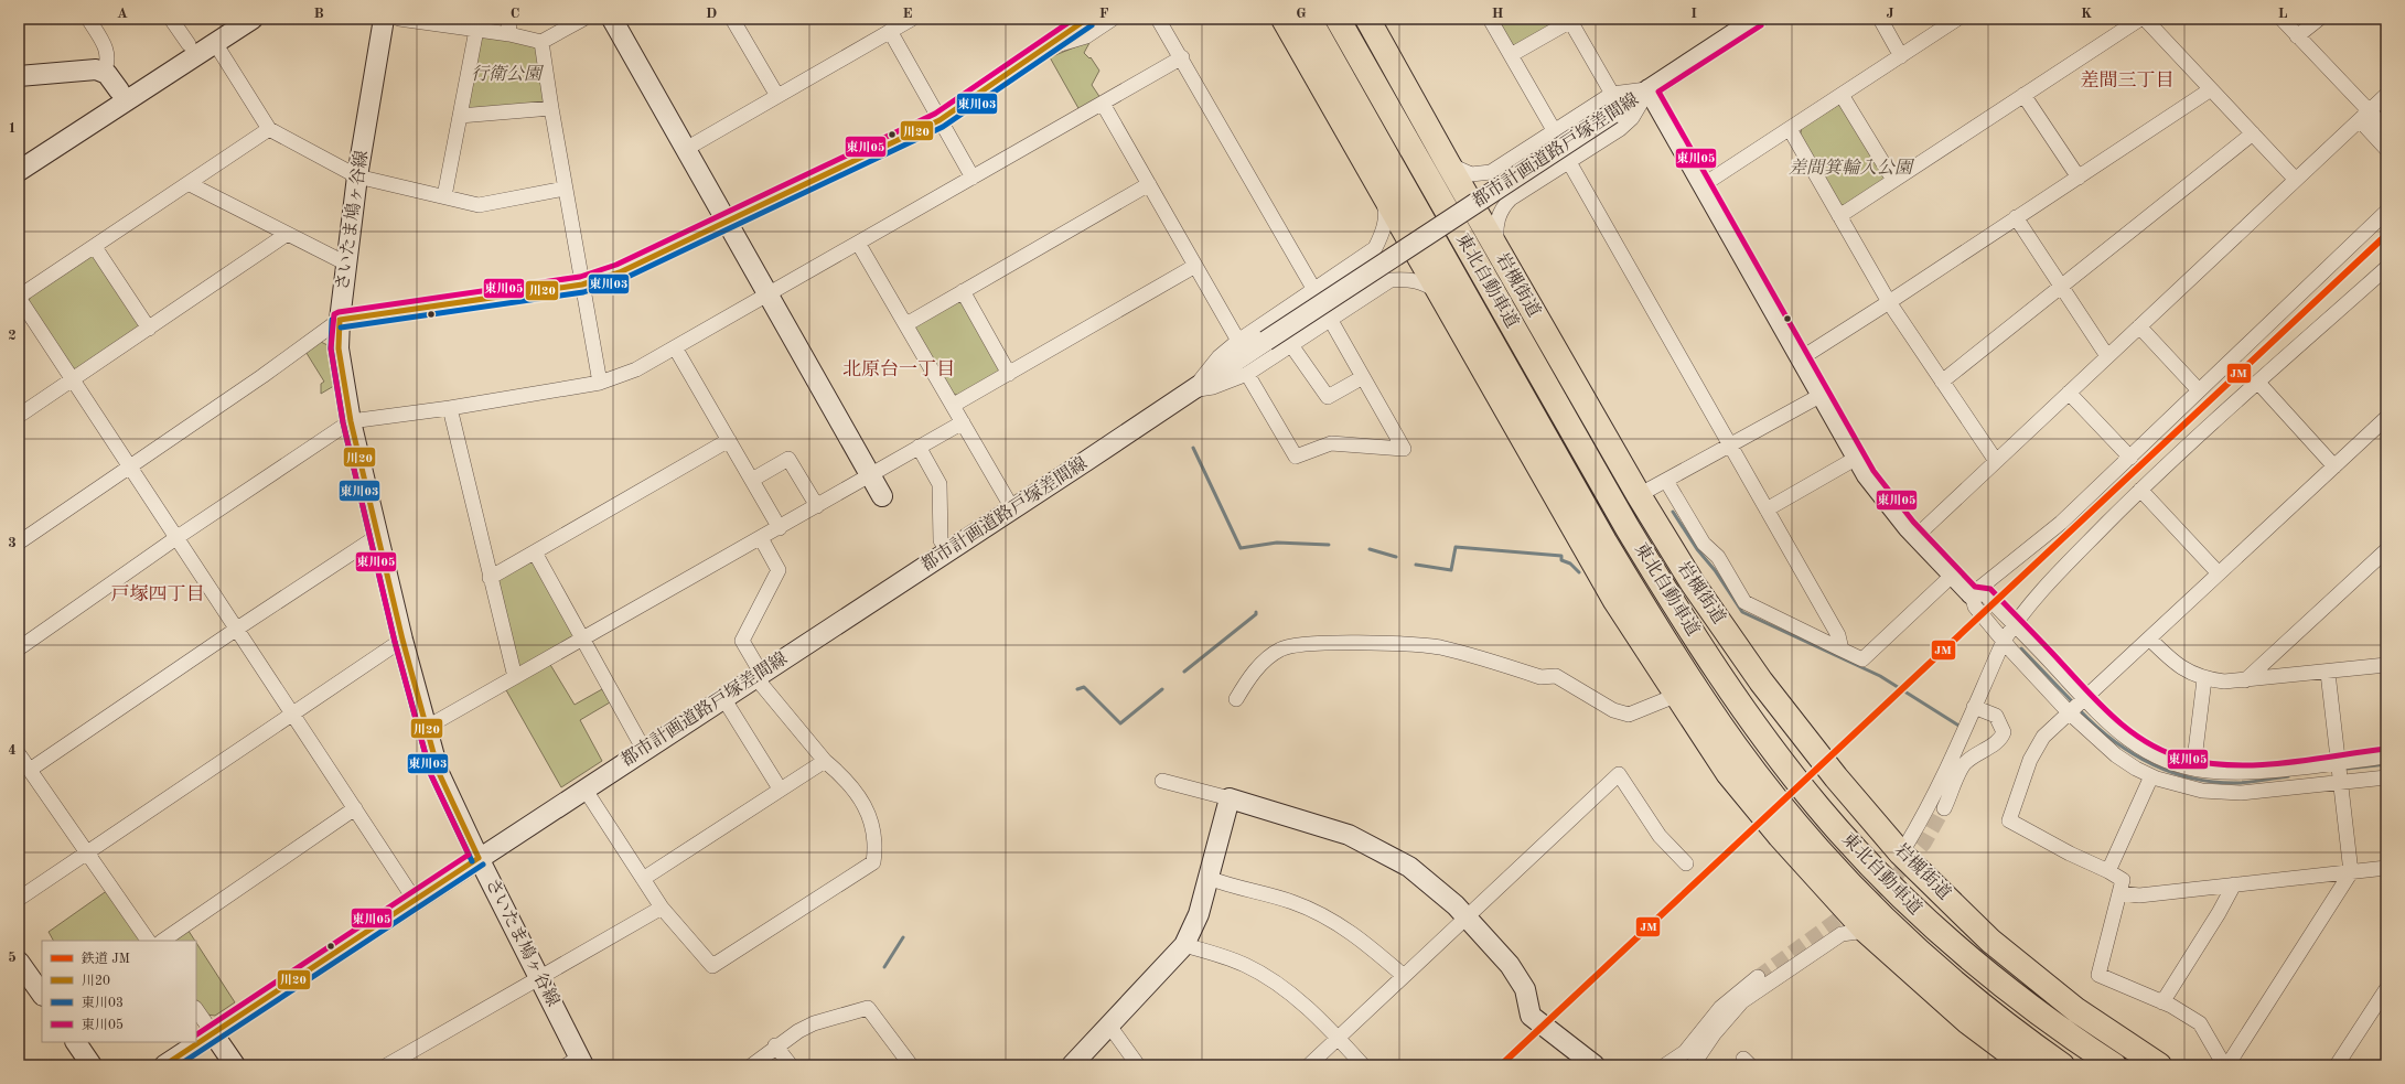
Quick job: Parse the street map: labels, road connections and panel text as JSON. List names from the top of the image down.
{
  "streets": {
    "highway": ["東北自動車道", "岩槻街道"],
    "street": ["都市計画道路戸塚差間線", "さいたま鳩ヶ谷線"]
  },
  "crossings": [
    ["都市計画道路戸塚差間線", "さいたま鳩ヶ谷線"]
  ],
  "districts": ["差間三丁目", "北原台一丁目", "戸塚四丁目"],
  "parks": ["行衛公園", "差間箕輪入公園"],
  "lines": [
    "transit line 川20",
    "transit line 東川05",
    "transit line 東川03",
    "rail line JM"
  ],
  "legend": [
    "鉄道 JM",
    "川20",
    "東川03",
    "東川05"
  ],
  "grid": {
    "columns": [
      "A",
      "B",
      "C",
      "D",
      "E",
      "F",
      "G",
      "H",
      "I",
      "J",
      "K",
      "L"
    ],
    "rows": [
      "1",
      "2",
      "3",
      "4",
      "5"
    ]
  }
}
